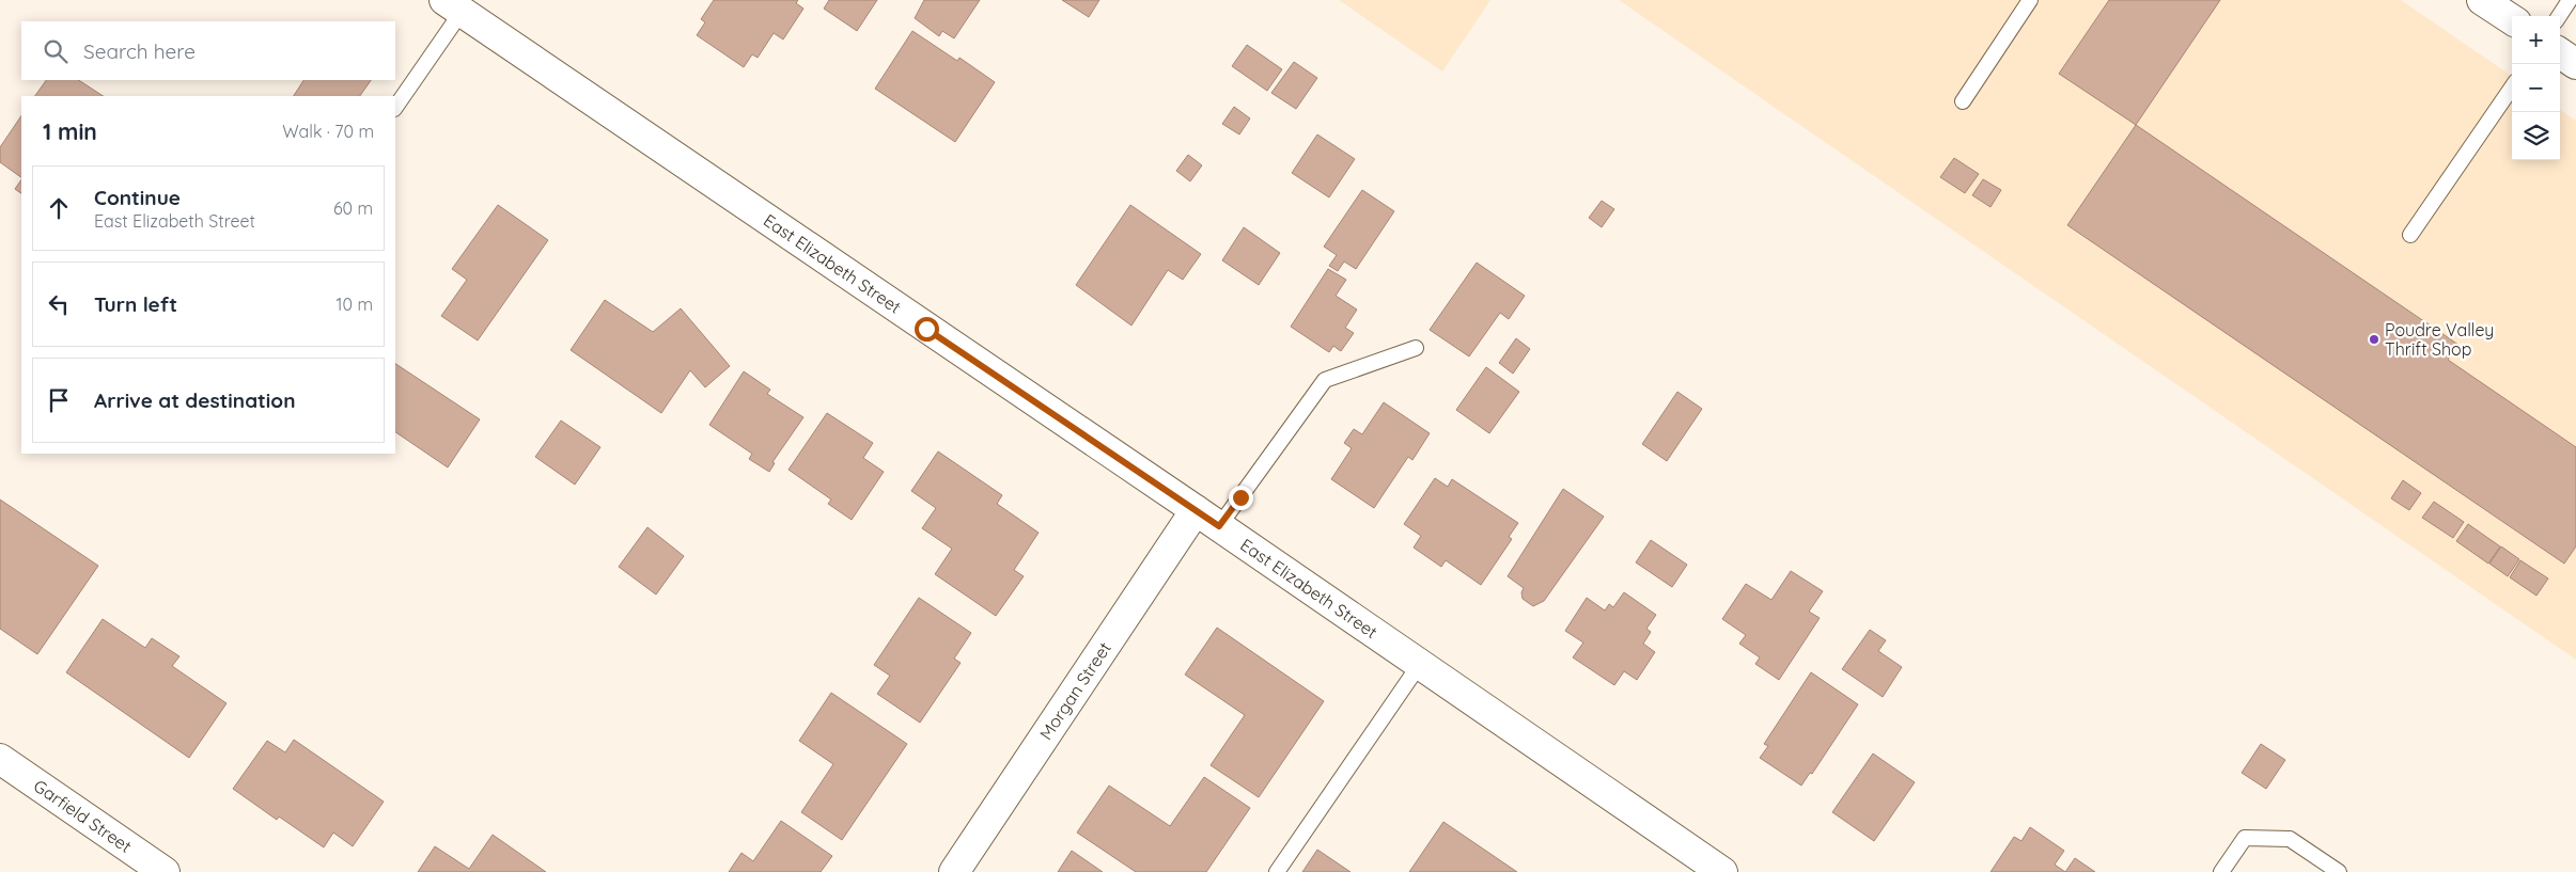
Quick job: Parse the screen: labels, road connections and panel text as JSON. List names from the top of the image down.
{
  "streets": {
    "street": ["East Elizabeth Street", "Morgan Street", "Garfield Street"]
  },
  "crossings": [
    ["East Elizabeth Street", "Morgan Street"]
  ],
  "places": ["Poudre Valley Thrift Shop"],
  "page": {
    "map_buttons": ["+", "−"],
    "search": "Search here",
    "heading": ["1 min", "Walk · 70 m"],
    "list": [
      ["Continue", "East Elizabeth Street", "60 m"],
      ["Turn left", "10 m"],
      "Arrive at destination"
    ]
  }
}
